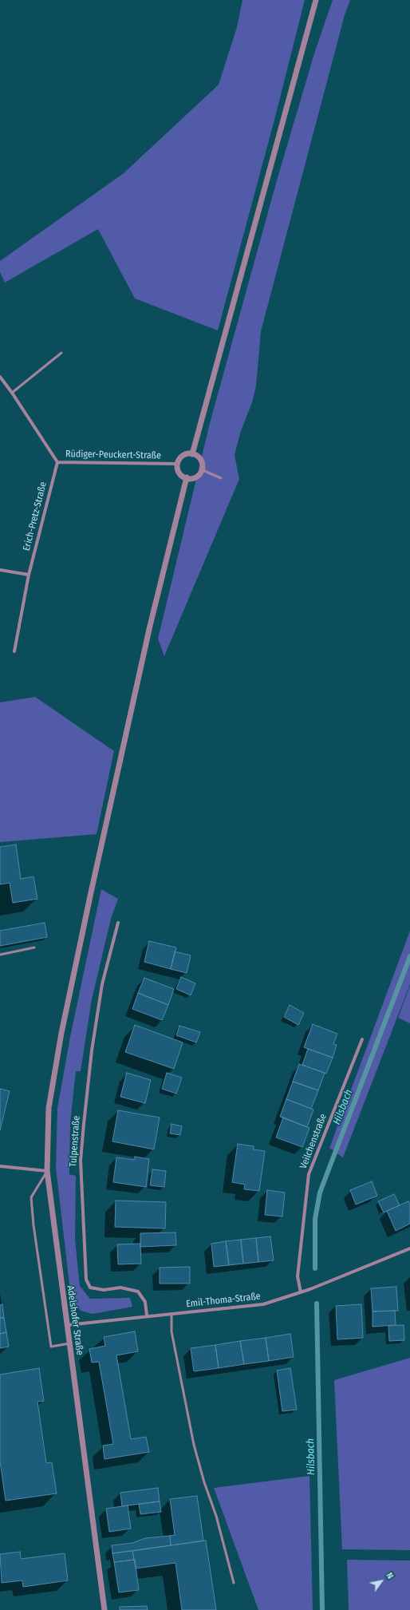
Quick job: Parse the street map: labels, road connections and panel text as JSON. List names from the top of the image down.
{
  "streets": {
    "street": [
      "Rüdiger-Peuckert-Straße",
      "Erich-Pretz-Straße",
      "Tulpenstraße",
      "Veilchenstraße",
      "Emil-Thoma-Straße",
      "Adelshofer Straße"
    ]
  },
  "crossings": [
    ["Rüdiger-Peuckert-Straße", "Erich-Pretz-Straße"],
    ["Rüdiger-Peuckert-Straße", "Adelshofer Straße"],
    ["Tulpenstraße", "Emil-Thoma-Straße"],
    ["Veilchenstraße", "Emil-Thoma-Straße"],
    ["Emil-Thoma-Straße", "Adelshofer Straße"]
  ],
  "water": ["Hilsbach"],
  "north": "top right"
}
